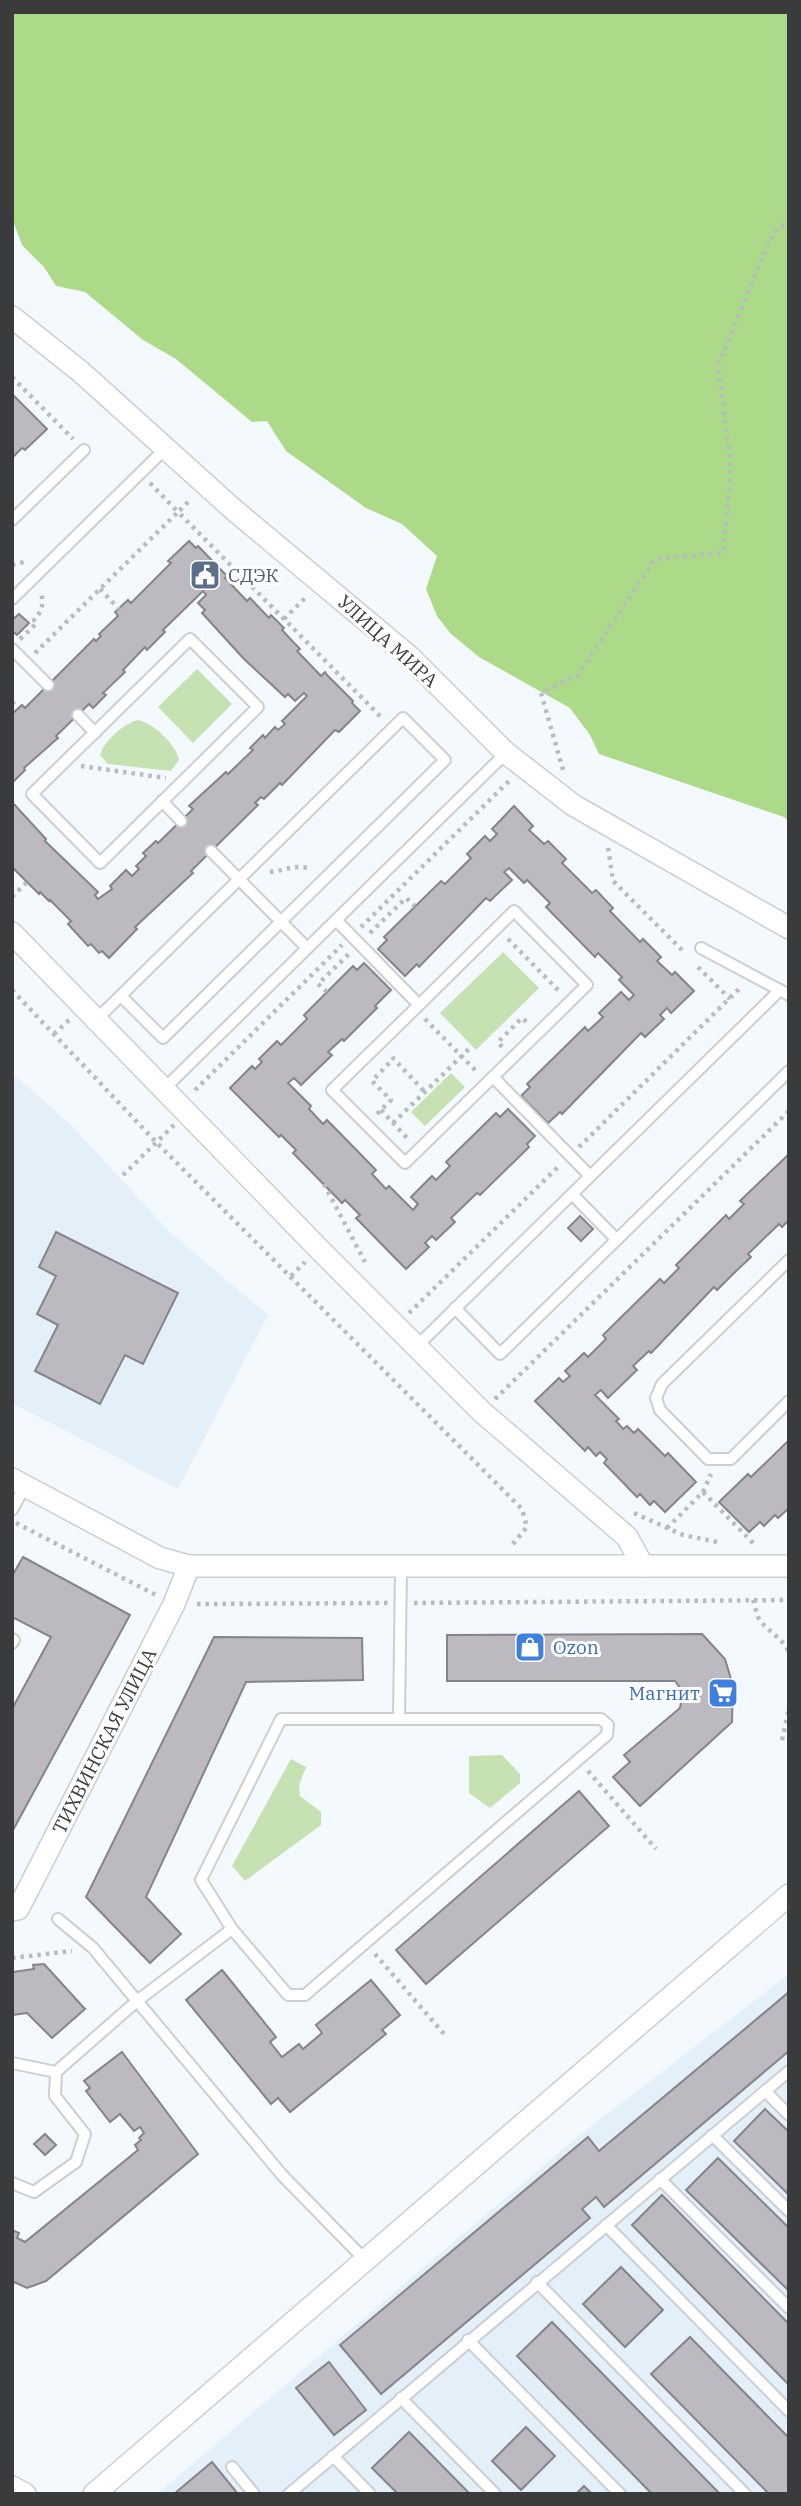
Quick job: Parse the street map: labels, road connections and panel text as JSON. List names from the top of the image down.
{
  "streets": {
    "street": ["УЛИЦА МИРА", "ТИХВИНСКАЯ УЛИЦА"]
  },
  "places": {
    "public building": ["СДЭК"],
    "shop": ["Ozon"],
    "supermarket": ["Магнит"]
  }
}
